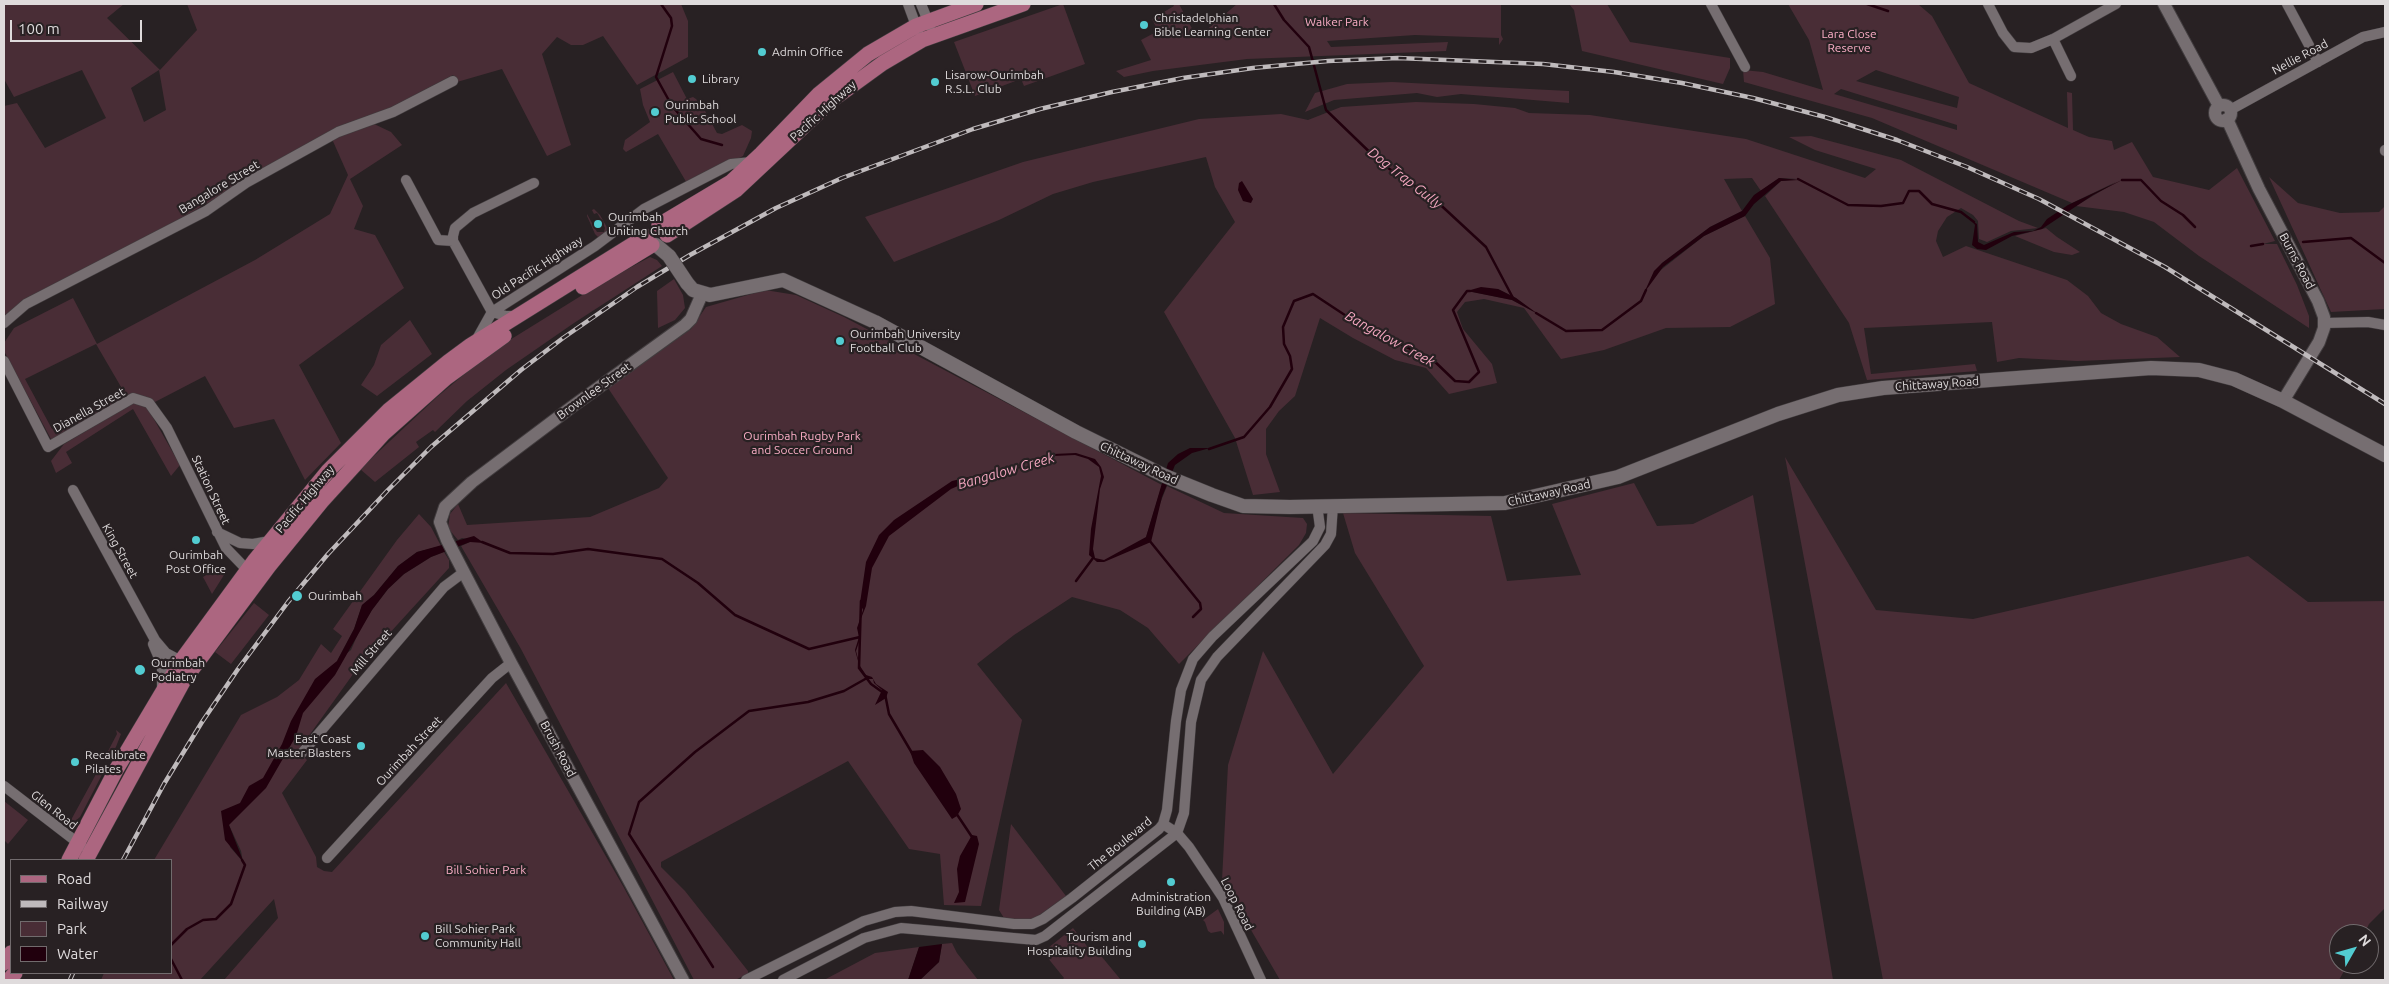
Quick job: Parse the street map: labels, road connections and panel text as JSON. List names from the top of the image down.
{
  "streets": {
    "main road": ["Pacific Highway", "Chittaway Road"],
    "street": [
      "Nellie Road",
      "Bangalore Street",
      "Burns Road",
      "Old Pacific Highway",
      "Brownlee Street",
      "Dianella Street",
      "Station Street",
      "King Street",
      "Mill Street",
      "Brush Road",
      "Ourimbah Street",
      "Glen Road",
      "The Boulevard",
      "Loop Road"
    ]
  },
  "crossings": [
    ["Nellie Road", "Burns Road"],
    ["Pacific Highway", "Old Pacific Highway"],
    ["Pacific Highway", "Station Street"],
    ["Pacific Highway", "King Street"],
    ["Pacific Highway", "Glen Road"],
    ["Chittaway Road", "Brownlee Street"],
    ["Chittaway Road", "The Boulevard"],
    ["Brownlee Street", "Brush Road"],
    ["Dianella Street", "Station Street"],
    ["Mill Street", "Brush Road"],
    ["Brush Road", "Ourimbah Street"],
    ["The Boulevard", "Loop Road"]
  ],
  "water": ["Dog Trap Gully", "Bangalow Creek"],
  "parks": [
    "Walker Park",
    "Lara Close Reserve",
    "Ourimbah Rugby Park and Soccer Ground",
    "Bill Sohier Park"
  ],
  "places": [
    "Christadelphian Bible Learning Center",
    "Admin Office",
    "Library",
    "Lisarow-Ourimbah R.S.L. Club",
    "Ourimbah Public School",
    "Ourimbah Uniting Church",
    "Ourimbah University Football Club",
    "Ourimbah Post Office",
    "Ourimbah",
    "Ourimbah Podiatry",
    "East Coast Master Blasters",
    "Recalibrate Pilates",
    "Administration Building (AB)",
    "Bill Sohier Park Community Hall",
    "Tourism and Hospitality Building"
  ],
  "legend": [
    "Road",
    "Railway",
    "Park",
    "Water"
  ],
  "scale_bar": "100 m",
  "north": "top right"
}
